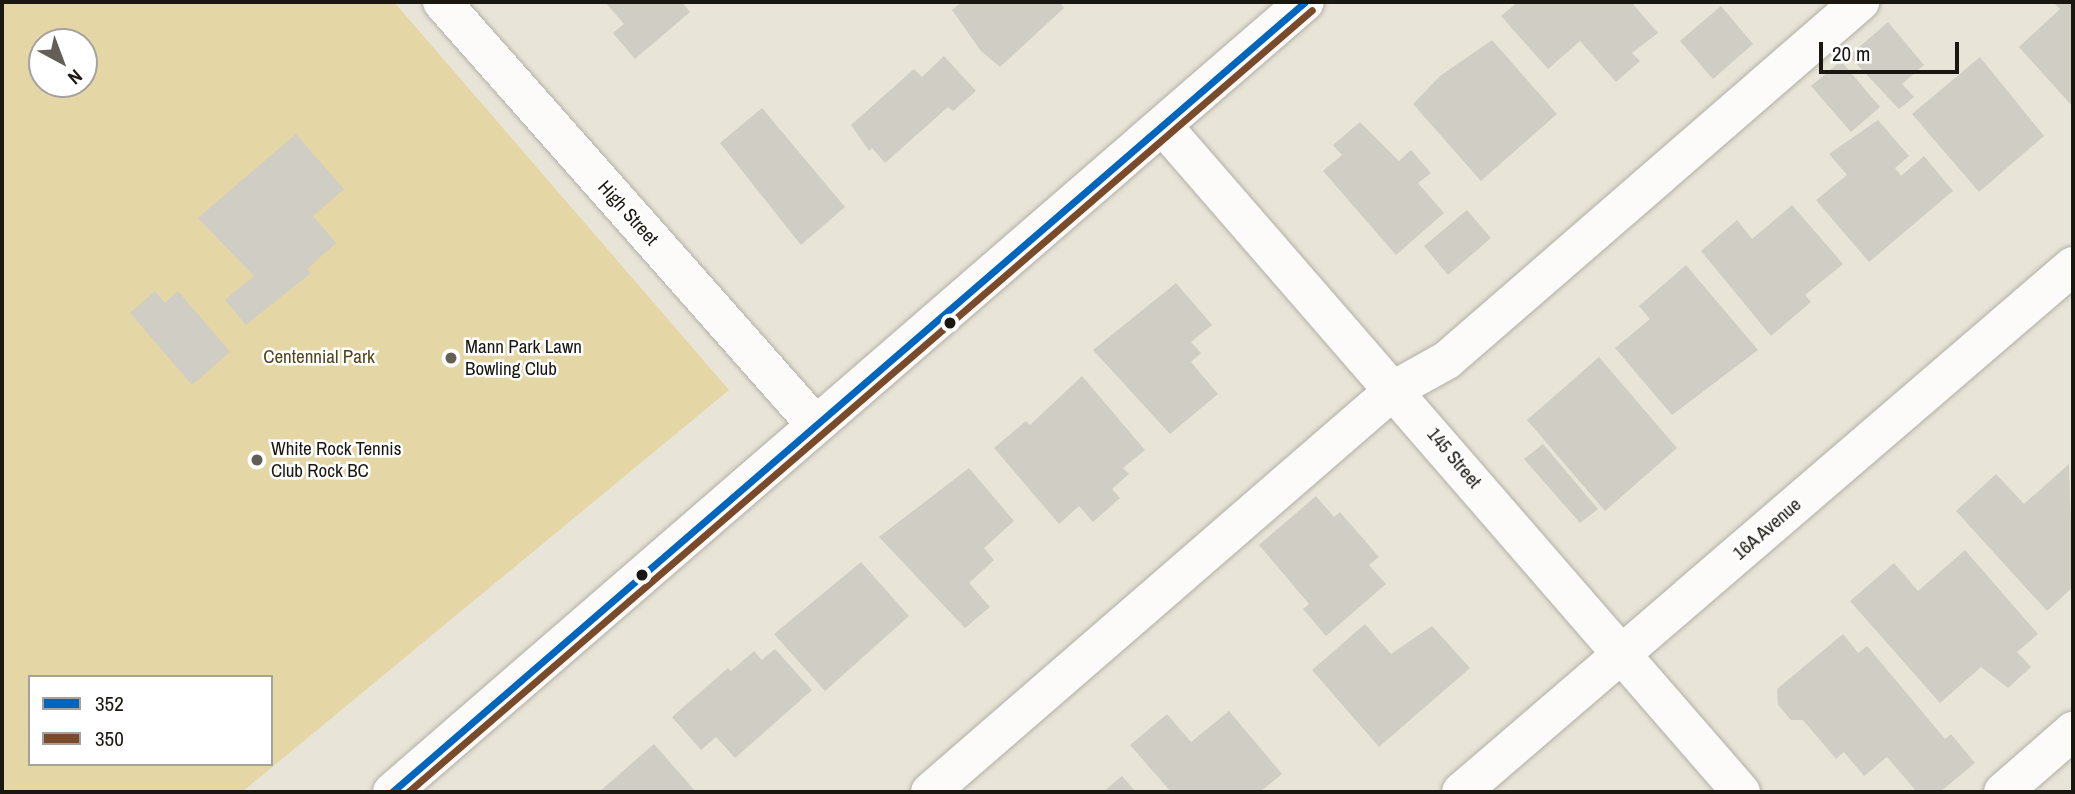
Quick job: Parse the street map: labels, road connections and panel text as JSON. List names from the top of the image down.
{
  "streets": {
    "street": ["High Street", "145 Street", "16A Avenue"]
  },
  "crossings": [
    ["145 Street", "16A Avenue"]
  ],
  "parks": ["Centennial Park"],
  "places": ["Mann Park Lawn Bowling Club", "White Rock Tennis Club Rock BC"],
  "lines": ["transit line 352", "transit line 350"],
  "legend": ["352", "350"],
  "scale_bar": "20 m",
  "north": "bottom right"
}
